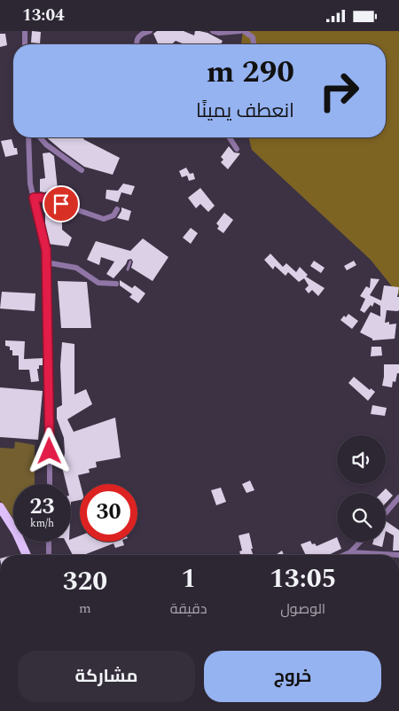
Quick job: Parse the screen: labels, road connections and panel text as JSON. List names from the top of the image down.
{
  "page": {
    "status": "13:04",
    "turn": ["290 m", "انعطف يمينًا"],
    "speed": "23 km/h",
    "limit": "30",
    "eta": [
      "13:05",
      "الوصول",
      "1",
      "دقيقة",
      "320",
      "m"
    ],
    "buttons": ["خروج", "مشاركة"]
  }
}
